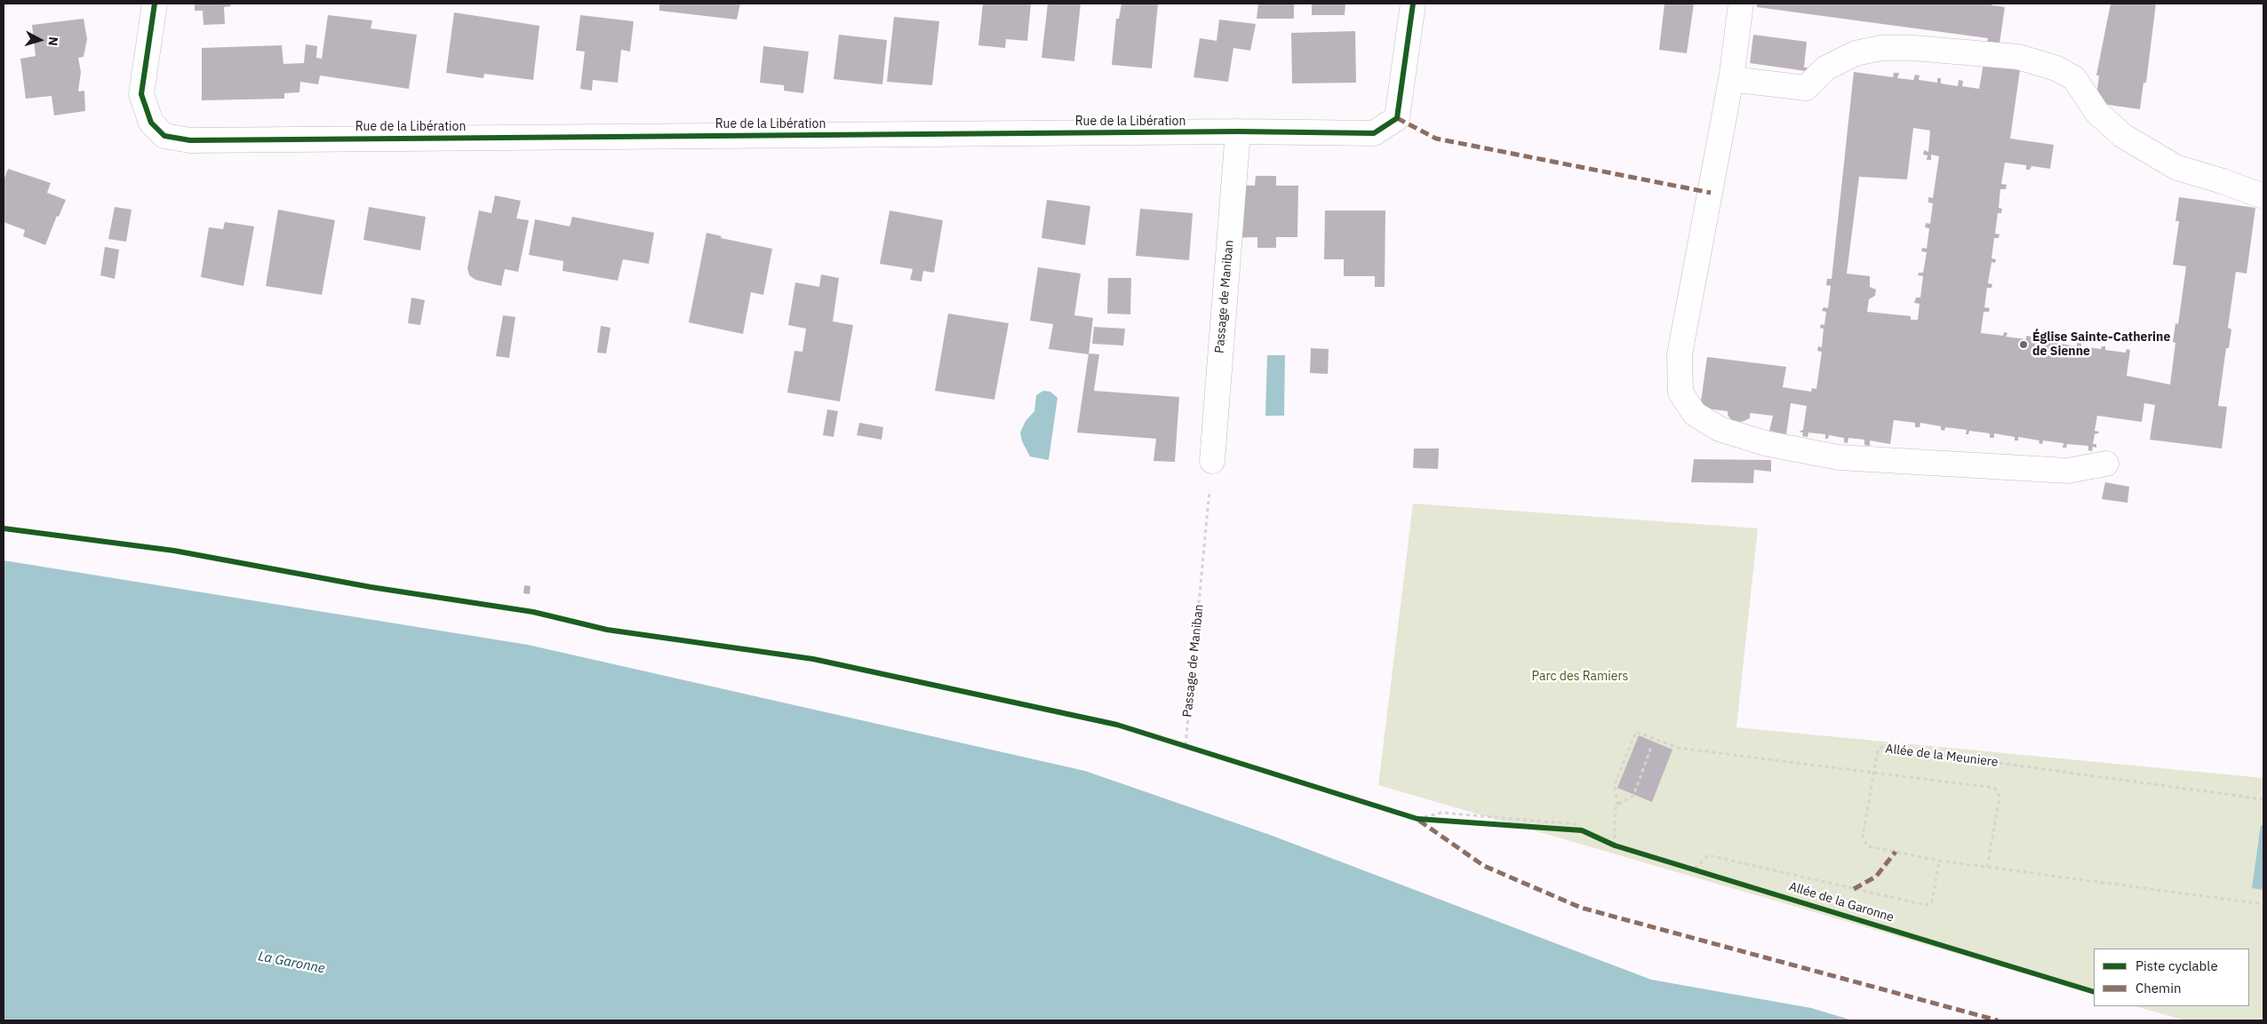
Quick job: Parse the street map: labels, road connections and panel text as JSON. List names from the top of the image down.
{
  "streets": {
    "street": ["Rue de la Libération", "Passage de Maniban"],
    "path": ["Allée de la Meuniere"],
    "cycle path": ["Allée de la Garonne"]
  },
  "crossings": [
    ["Rue de la Libération", "Passage de Maniban"]
  ],
  "water": ["La Garonne"],
  "parks": ["Parc des Ramiers"],
  "places": ["Église Sainte-Catherine de Sienne"],
  "legend": ["Piste cyclable", "Chemin"],
  "north": "right"
}
